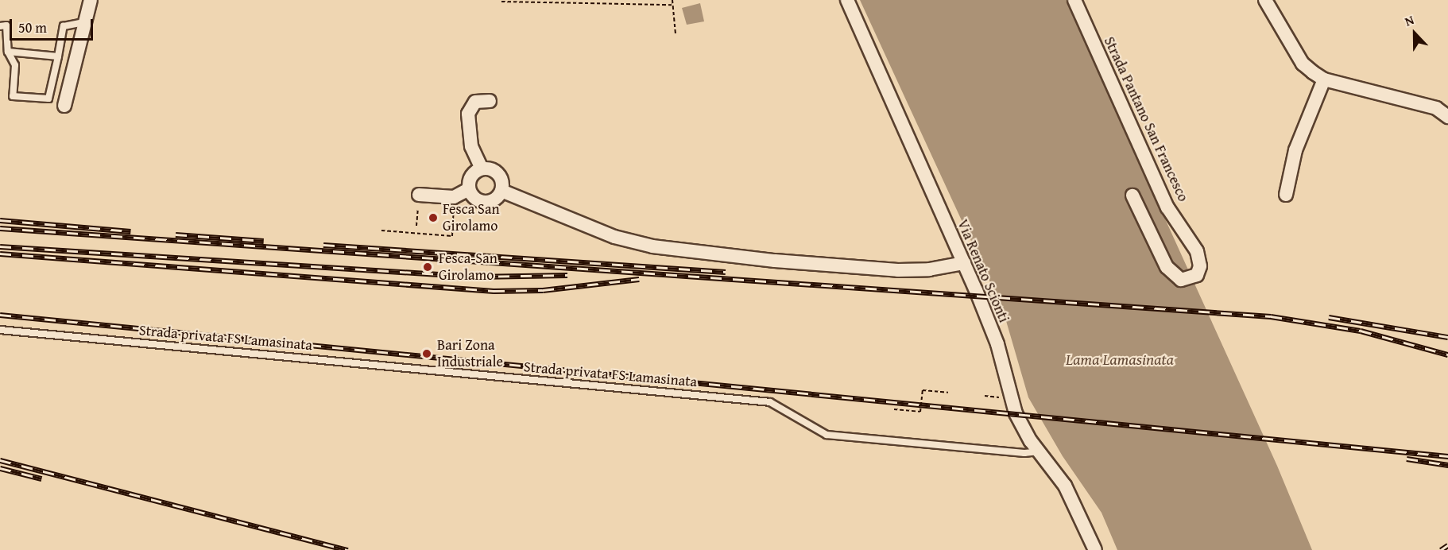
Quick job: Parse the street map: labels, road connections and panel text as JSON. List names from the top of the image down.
{
  "streets": {
    "street": ["Strada Pantano San Francesco", "Via Renato Scionti"],
    "lane": ["Strada privata FS Lamasinata"]
  },
  "crossings": [
    ["Via Renato Scionti", "Strada privata FS Lamasinata"]
  ],
  "water": ["Lama Lamasinata"],
  "places": ["Fesca San Girolamo", "Fesca-San Girolamo", "Bari Zona Industriale"],
  "scale_bar": "50 m",
  "north": "top"
}
